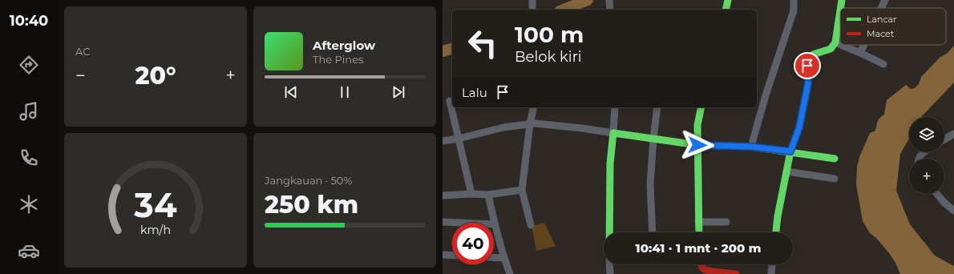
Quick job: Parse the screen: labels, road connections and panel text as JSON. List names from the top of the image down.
{
  "legend": ["Lancar", "Macet"],
  "page": {
    "tabs": "10:40",
    "tile": [
      "AC",
      ["Jangkauan · 50%", "250 km"]
    ],
    "turn": ["100 m", "Belok kiri"],
    "song": ["Afterglow", "The Pines"],
    "heat": ["−", "20°", "+"],
    "then": "Lalu",
    "map_buttons": "+",
    "limit": "40",
    "trip": "10:41 · 1 mnt · 200 m",
    "gauge": ["34", "km/h"]
  }
}
